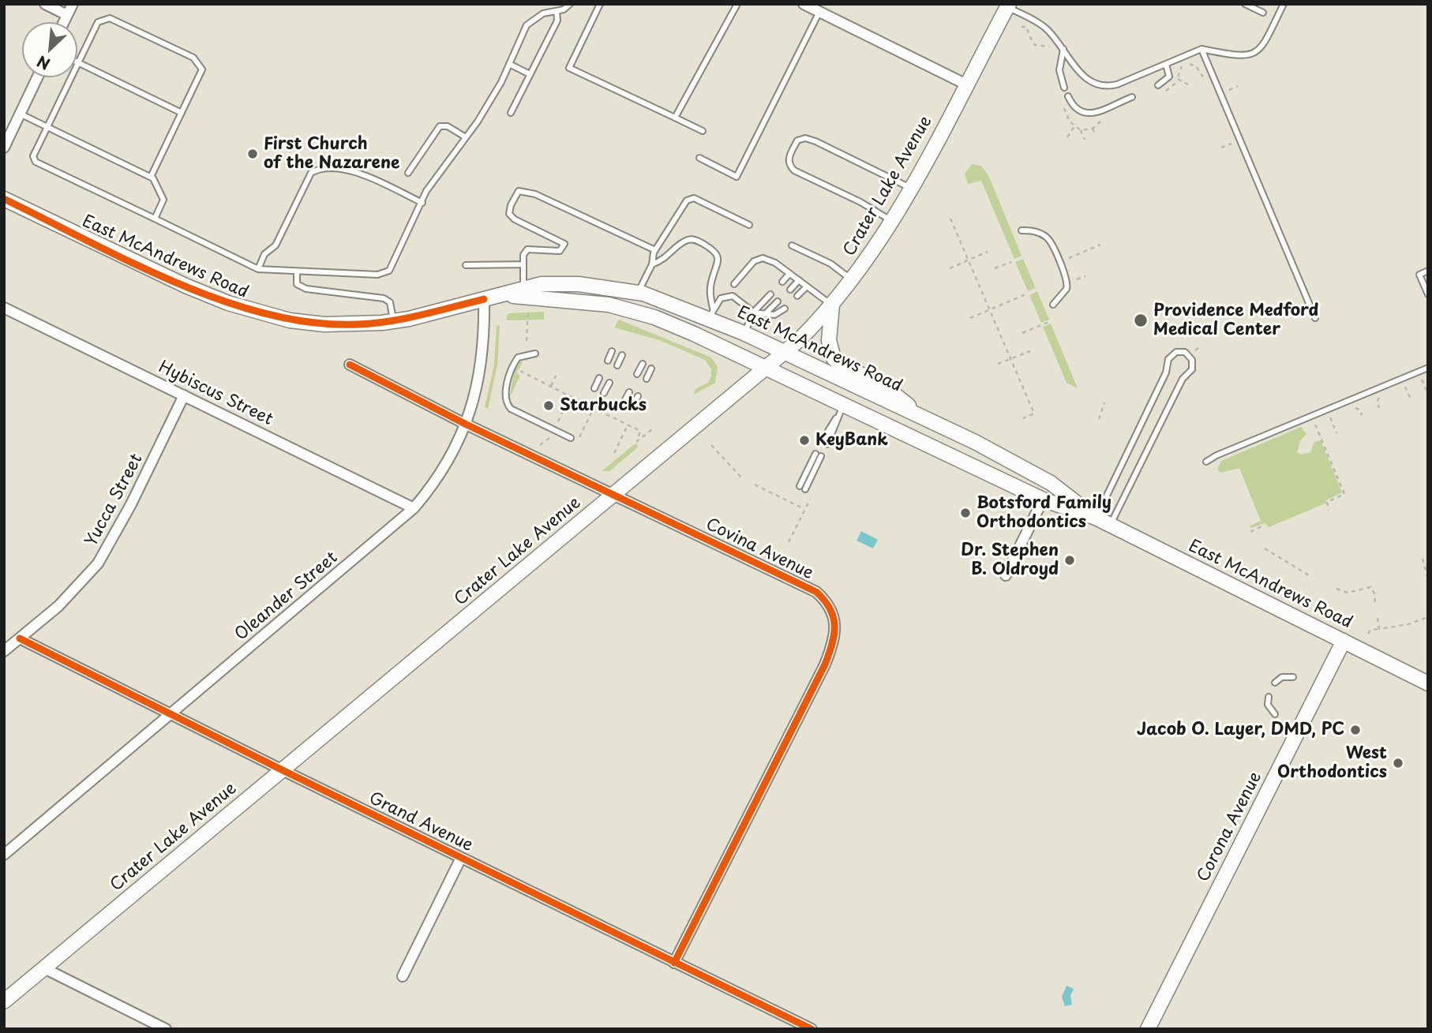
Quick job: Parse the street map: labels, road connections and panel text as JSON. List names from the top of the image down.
{
  "streets": {
    "main road": ["Crater Lake Avenue", "East McAndrews Road", "Corona Avenue"],
    "street": [
      "Hybiscus Street",
      "Yucca Street",
      "Covina Avenue",
      "Oleander Street",
      "Grand Avenue"
    ]
  },
  "crossings": [
    ["Crater Lake Avenue", "East McAndrews Road"],
    ["Crater Lake Avenue", "Covina Avenue"],
    ["Crater Lake Avenue", "Grand Avenue"],
    ["East McAndrews Road", "Oleander Street"],
    ["East McAndrews Road", "Corona Avenue"],
    ["Hybiscus Street", "Yucca Street"],
    ["Hybiscus Street", "Oleander Street"],
    ["Yucca Street", "Grand Avenue"],
    ["Covina Avenue", "Oleander Street"],
    ["Covina Avenue", "Grand Avenue"],
    ["Oleander Street", "Grand Avenue"]
  ],
  "places": [
    "First Church of the Nazarene",
    "Providence Medford Medical Center",
    "Starbucks",
    "KeyBank",
    "Botsford Family Orthodontics",
    "Dr. Stephen B. Oldroyd",
    "Jacob O. Layer, DMD, PC",
    "West Orthodontics"
  ],
  "north": "bottom left"
}
